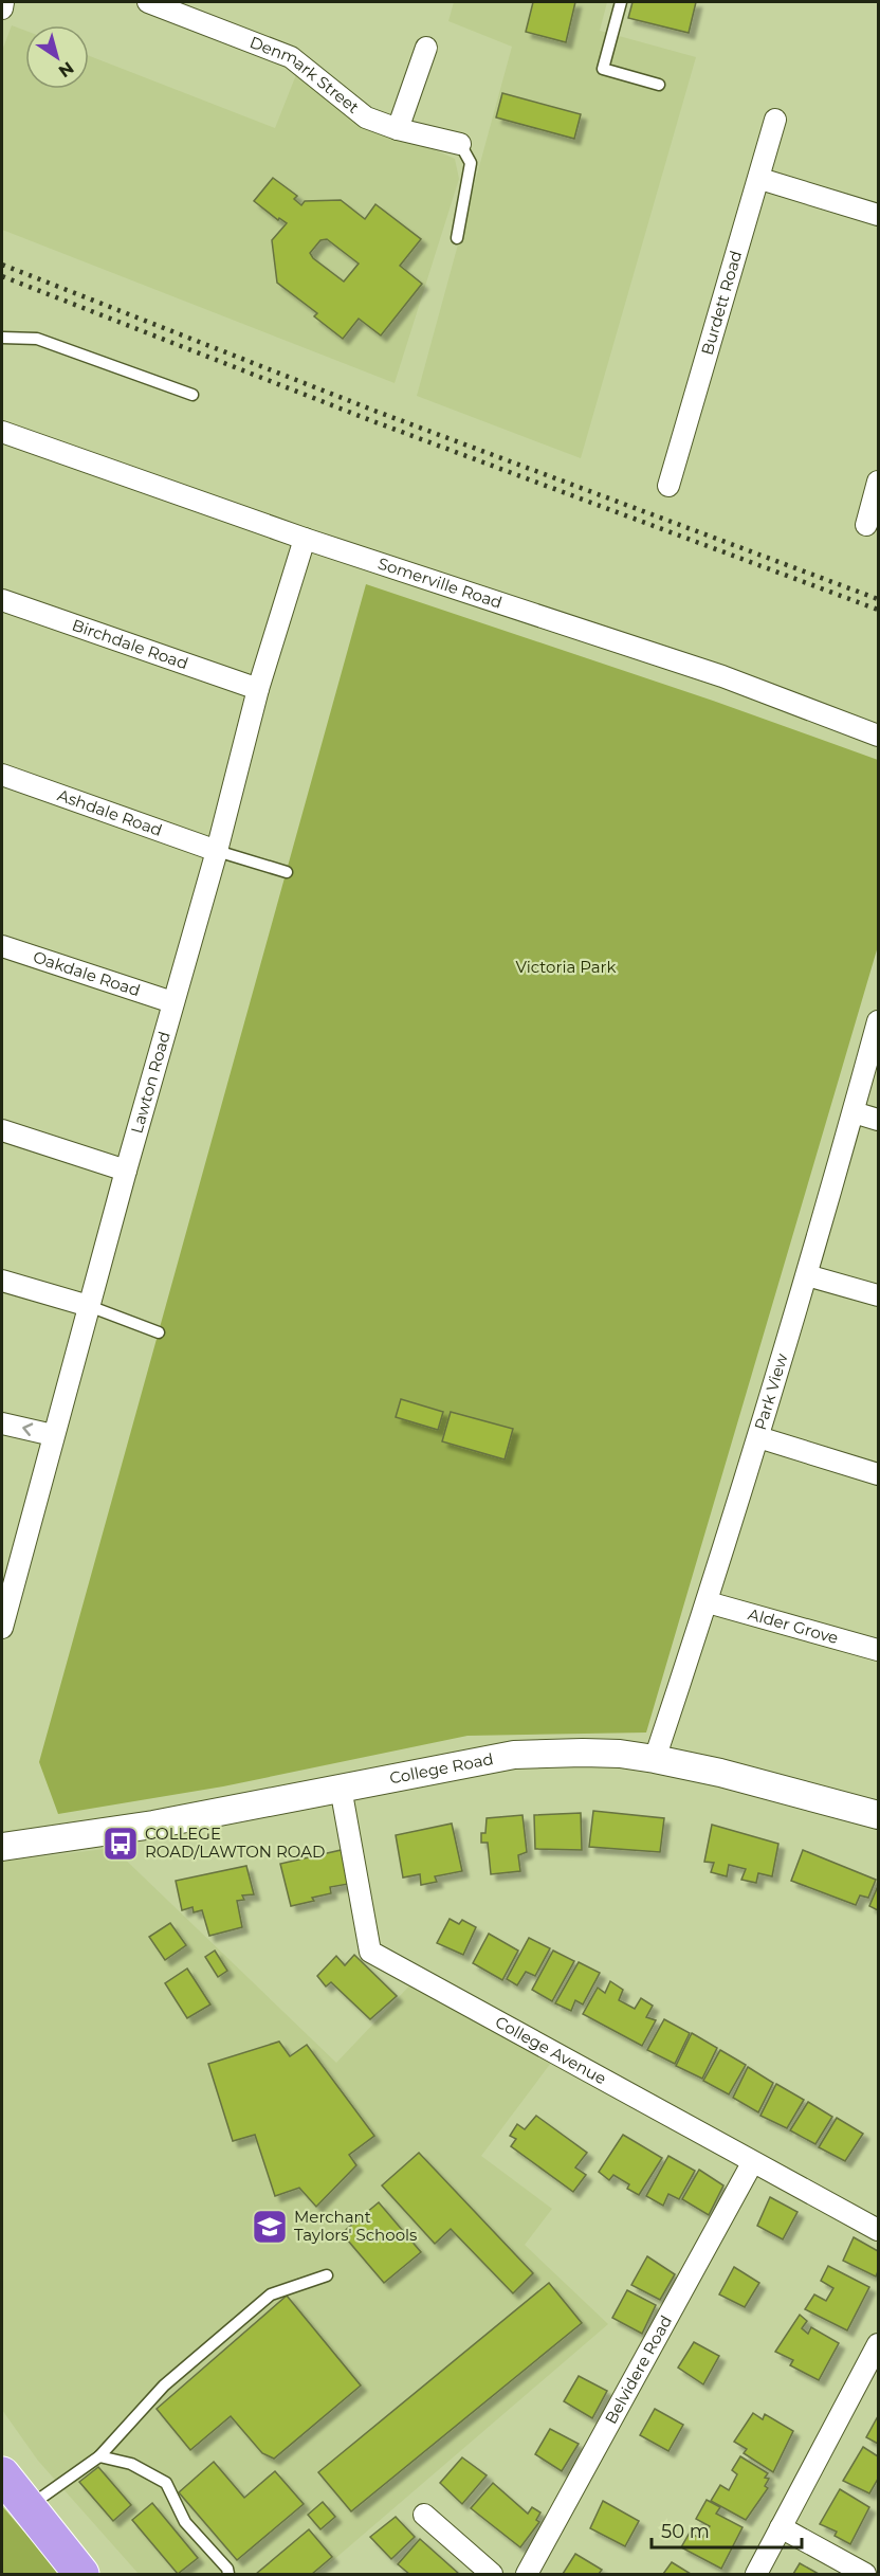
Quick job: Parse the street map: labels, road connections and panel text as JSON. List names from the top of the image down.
{
  "streets": {
    "street": [
      "Denmark Street",
      "Burdett Road",
      "Somerville Road",
      "Birchdale Road",
      "Ashdale Road",
      "Oakdale Road",
      "Lawton Road",
      "Park View",
      "Alder Grove",
      "College Road",
      "College Avenue",
      "Belvidere Road"
    ]
  },
  "crossings": [
    ["Somerville Road", "Lawton Road"],
    ["Birchdale Road", "Lawton Road"],
    ["Ashdale Road", "Lawton Road"],
    ["Oakdale Road", "Lawton Road"],
    ["Park View", "Alder Grove"],
    ["Park View", "College Road"],
    ["College Road", "College Avenue"],
    ["College Avenue", "Belvidere Road"]
  ],
  "parks": ["Victoria Park"],
  "places": {
    "bus stop": ["COLLEGE ROAD/LAWTON ROAD"],
    "school or university": ["Merchant Taylors' Schools"]
  },
  "scale_bar": "50 m",
  "north": "bottom right"
}
